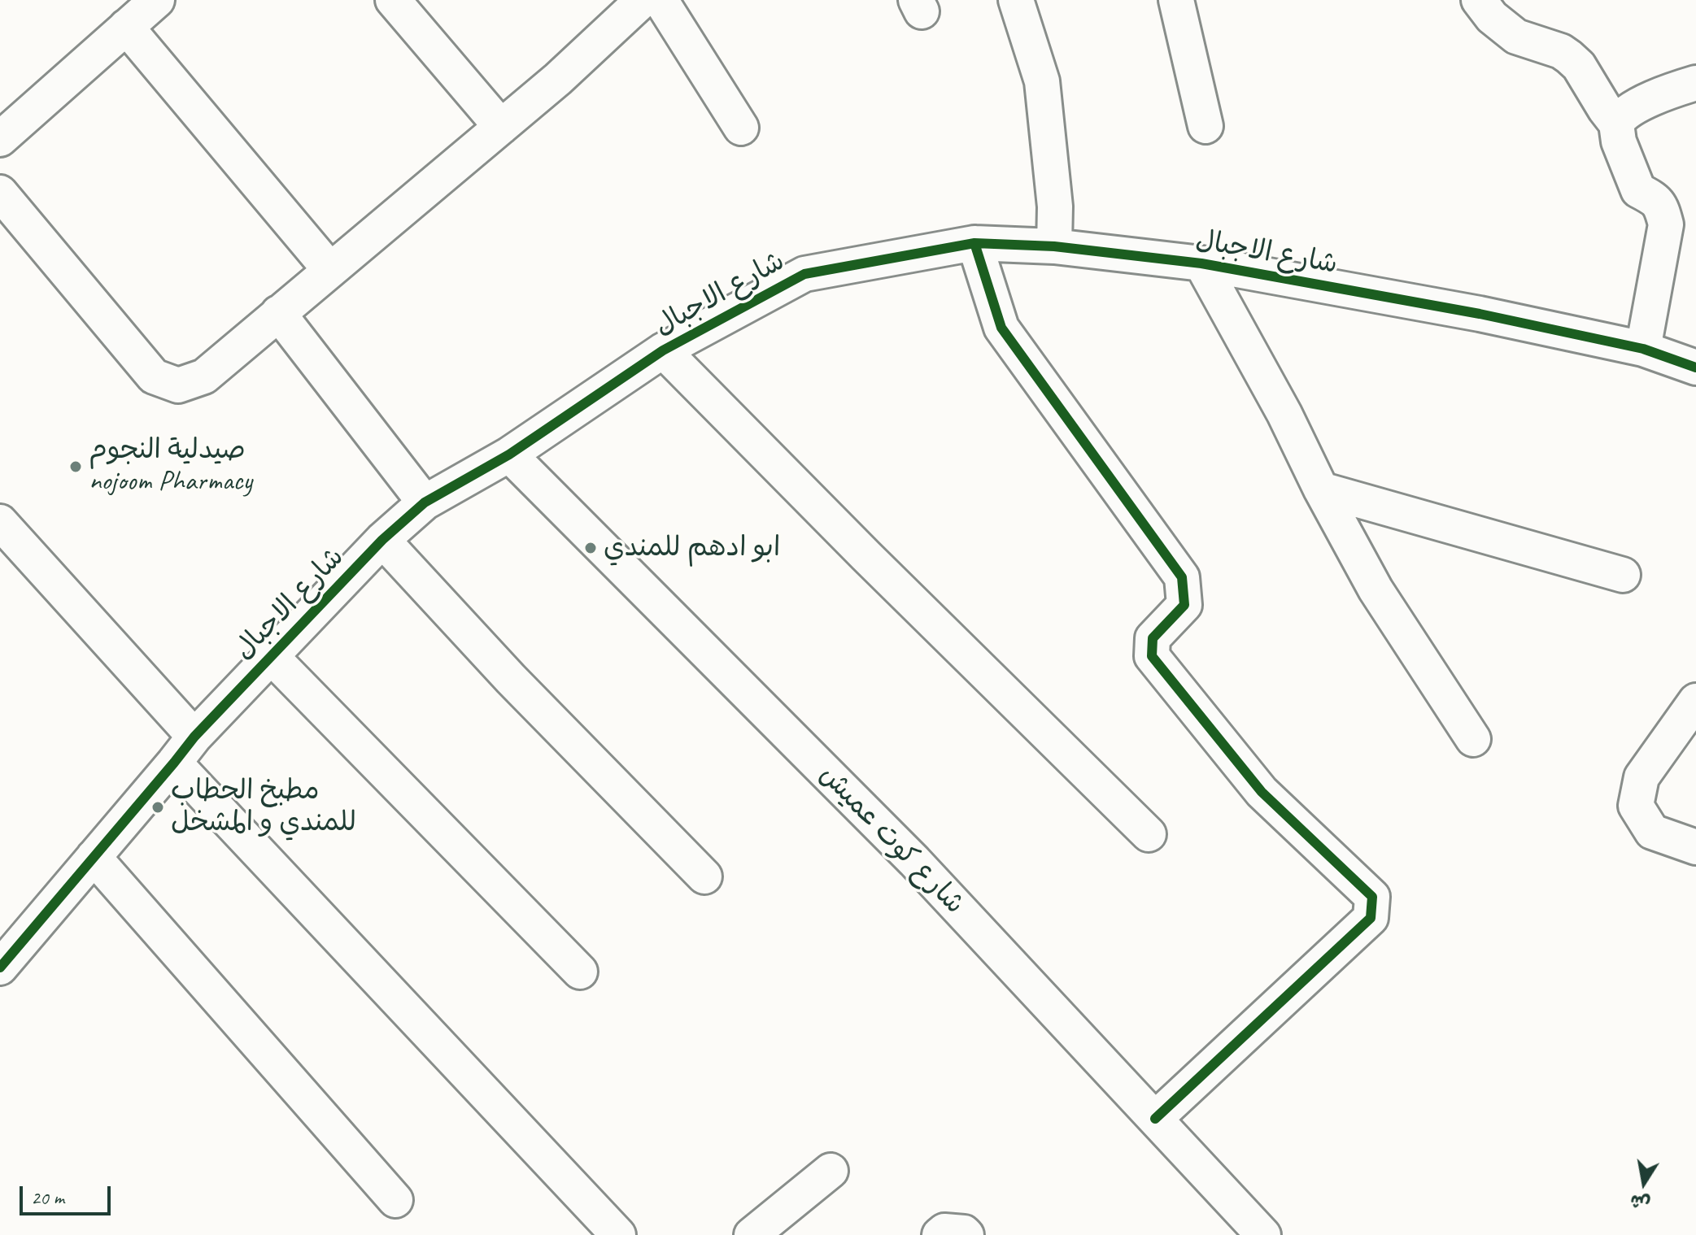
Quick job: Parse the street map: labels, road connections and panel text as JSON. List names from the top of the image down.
{
  "streets": {
    "street": ["شارع الاجبال", "شارع كوت عميش"]
  },
  "crossings": [
    ["شارع الاجبال", "شارع كوت عميش"]
  ],
  "places": ["صيدلية النجوم nojoom Pharmacy", "ابو ادهم للمندي", "مطبخ الحطاب للمندي و المشخل"],
  "scale_bar": "20 m",
  "north": "bottom"
}
